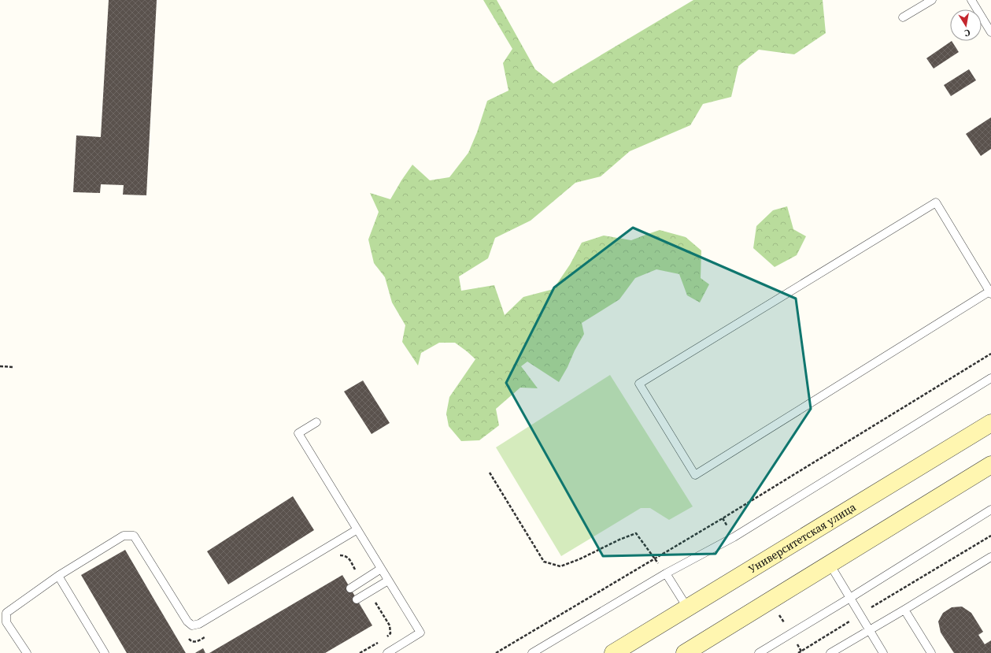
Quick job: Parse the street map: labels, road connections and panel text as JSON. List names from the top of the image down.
{
  "streets": {
    "main road": ["Университетская улица"]
  },
  "north": "bottom"
}
